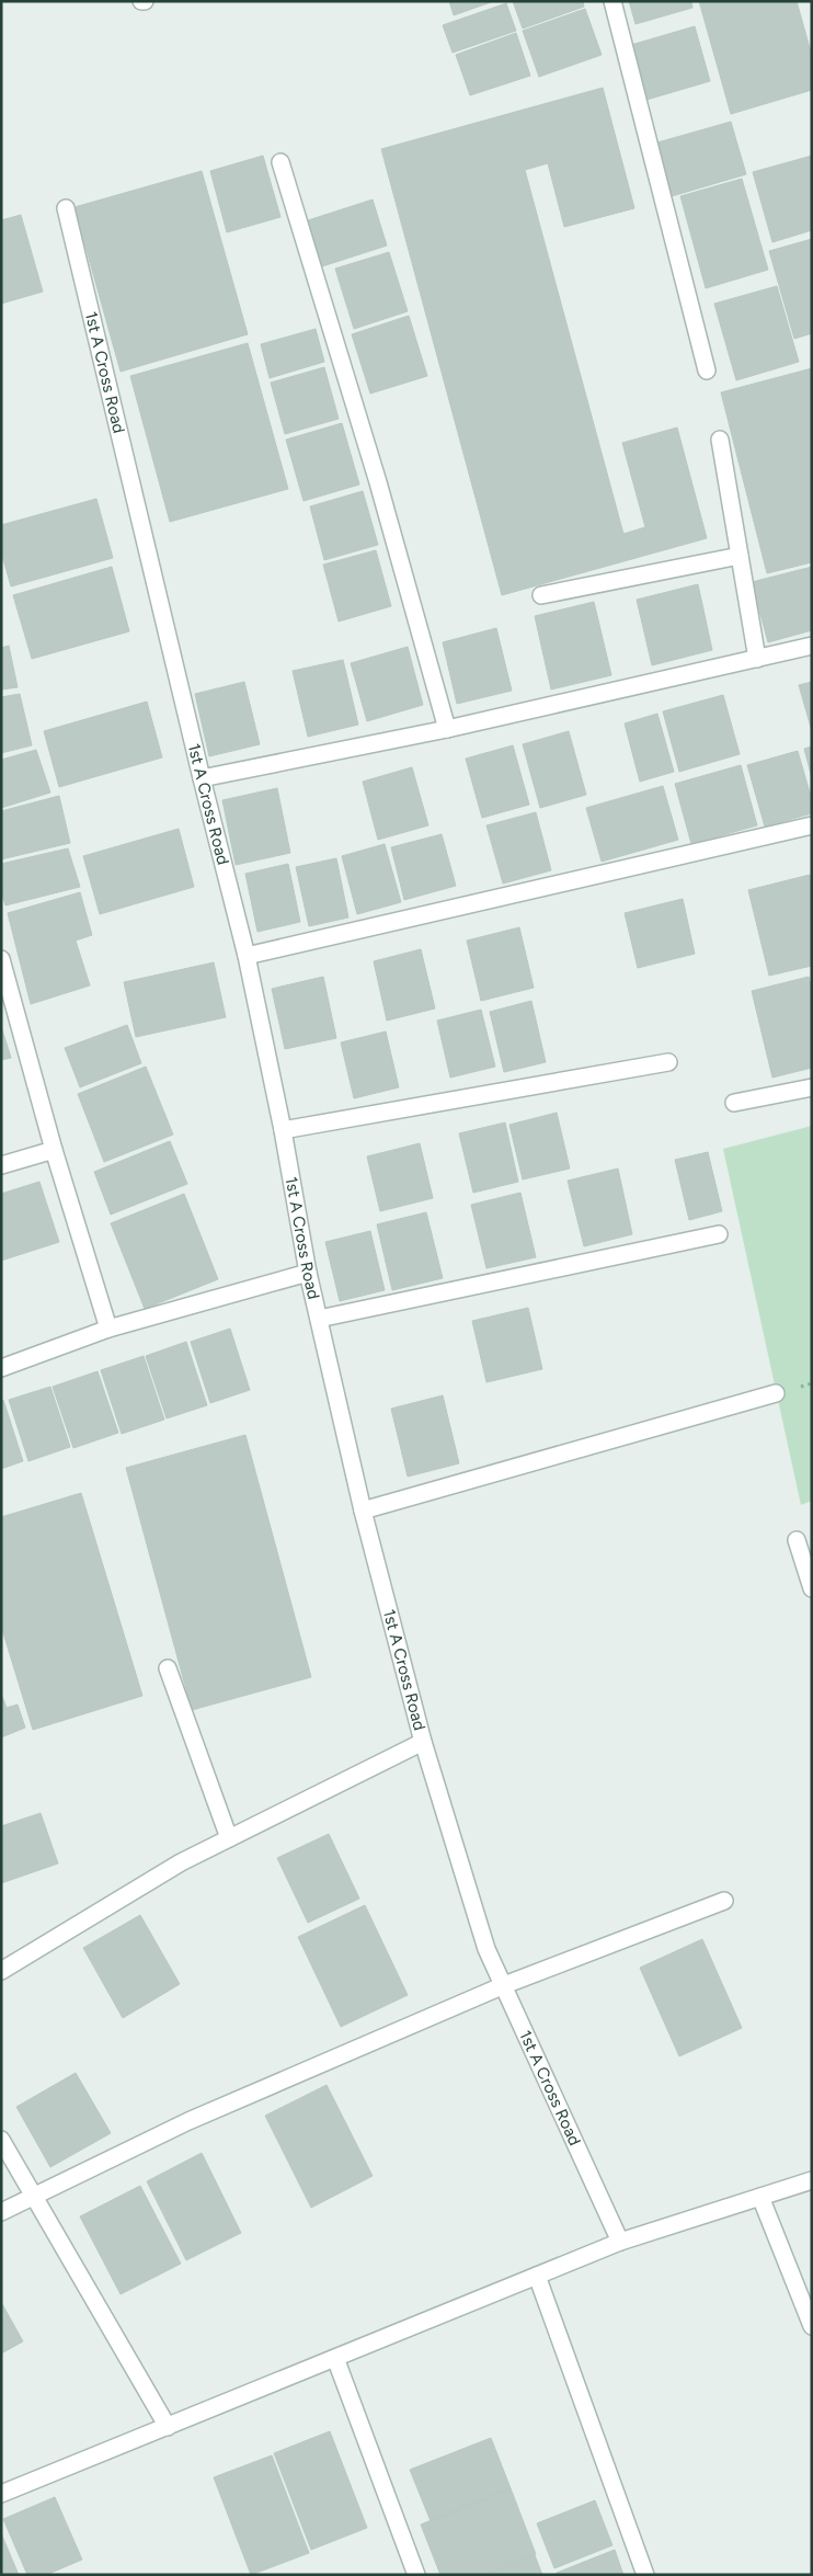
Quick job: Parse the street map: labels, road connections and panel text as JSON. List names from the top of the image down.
{
  "streets": {
    "street": ["1st A Cross Road"]
  }
}
